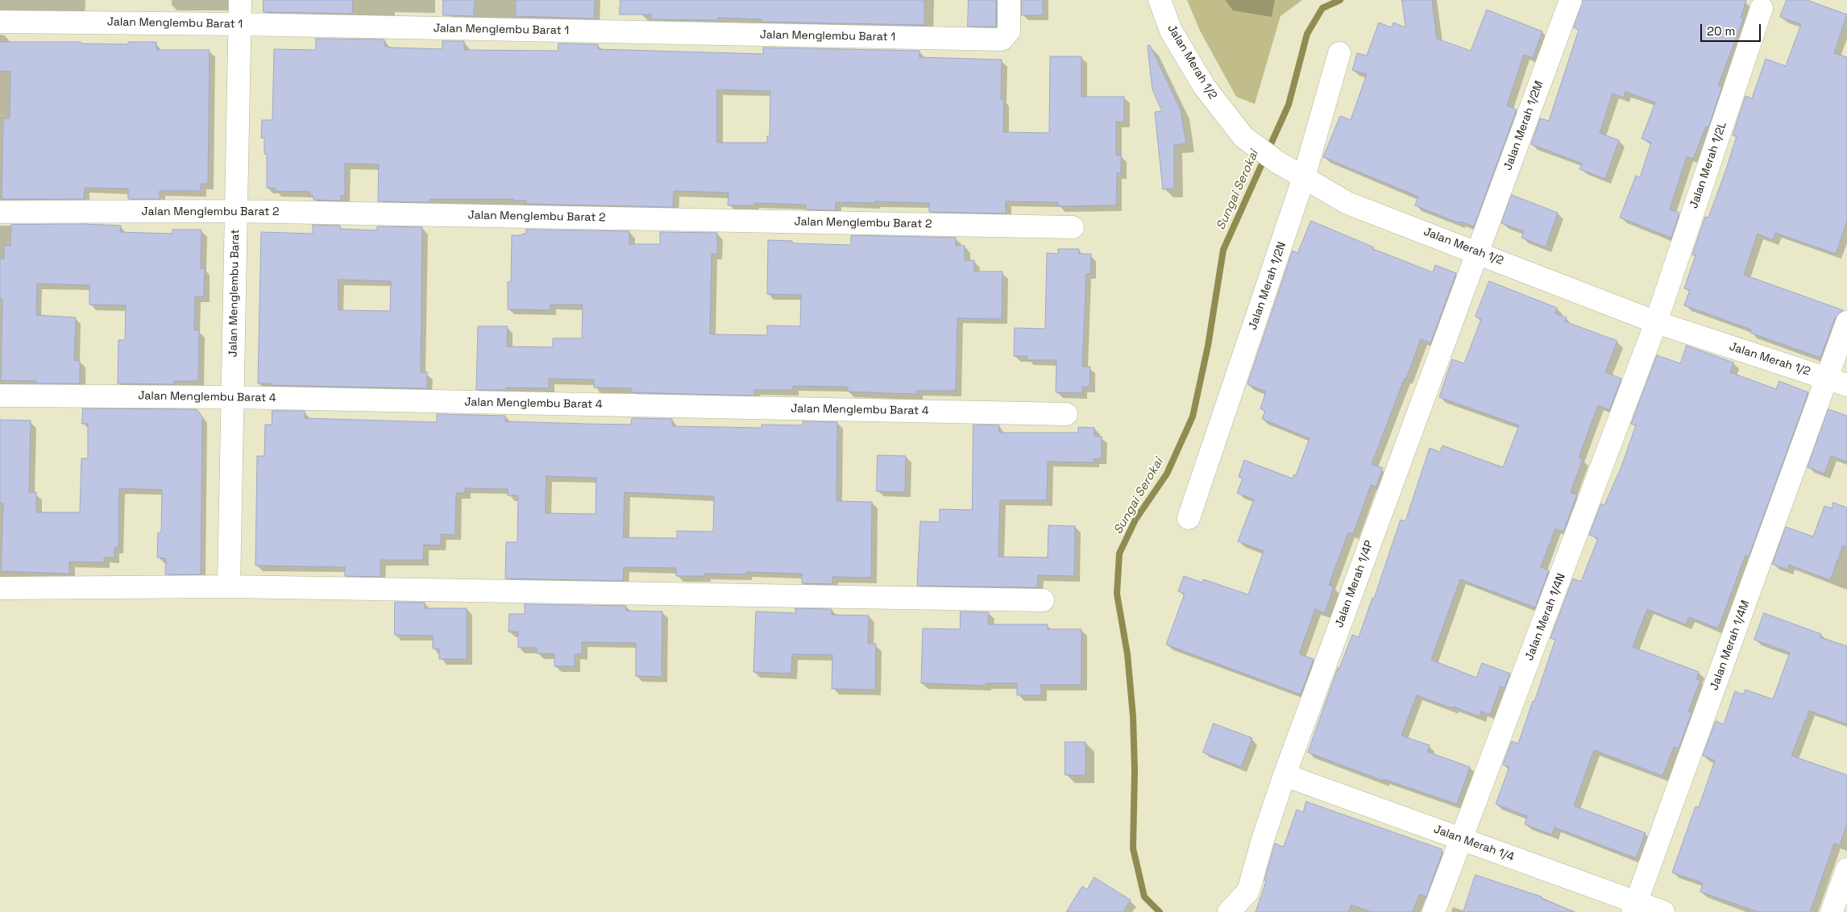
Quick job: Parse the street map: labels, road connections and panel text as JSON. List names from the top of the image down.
{
  "streets": {
    "street": [
      "Jalan Menglembu Barat 1",
      "Jalan Merah 1/2",
      "Jalan Merah 1/2M",
      "Jalan Merah 1/2L",
      "Jalan Menglembu Barat 2",
      "Jalan Merah 1/2N",
      "Jalan Menglembu Barat",
      "Jalan Menglembu Barat 4",
      "Jalan Merah 1/4P",
      "Jalan Merah 1/4N",
      "Jalan Merah 1/4M",
      "Jalan Merah 1/4"
    ]
  },
  "crossings": [
    ["Jalan Menglembu Barat 1", "Jalan Menglembu Barat"],
    ["Jalan Merah 1/2", "Jalan Merah 1/2M"],
    ["Jalan Merah 1/2", "Jalan Merah 1/2L"],
    ["Jalan Merah 1/2", "Jalan Merah 1/2N"],
    ["Jalan Merah 1/2", "Jalan Merah 1/4P"],
    ["Jalan Merah 1/2", "Jalan Merah 1/4N"],
    ["Jalan Merah 1/2", "Jalan Merah 1/4M"],
    ["Jalan Merah 1/2M", "Jalan Merah 1/4P"],
    ["Jalan Merah 1/2L", "Jalan Merah 1/4N"],
    ["Jalan Menglembu Barat 2", "Jalan Menglembu Barat"],
    ["Jalan Menglembu Barat", "Jalan Menglembu Barat 4"],
    ["Jalan Merah 1/4P", "Jalan Merah 1/4"],
    ["Jalan Merah 1/4N", "Jalan Merah 1/4"],
    ["Jalan Merah 1/4M", "Jalan Merah 1/4"]
  ],
  "water": ["Sungai Serokai"],
  "scale_bar": "20 m"
}
